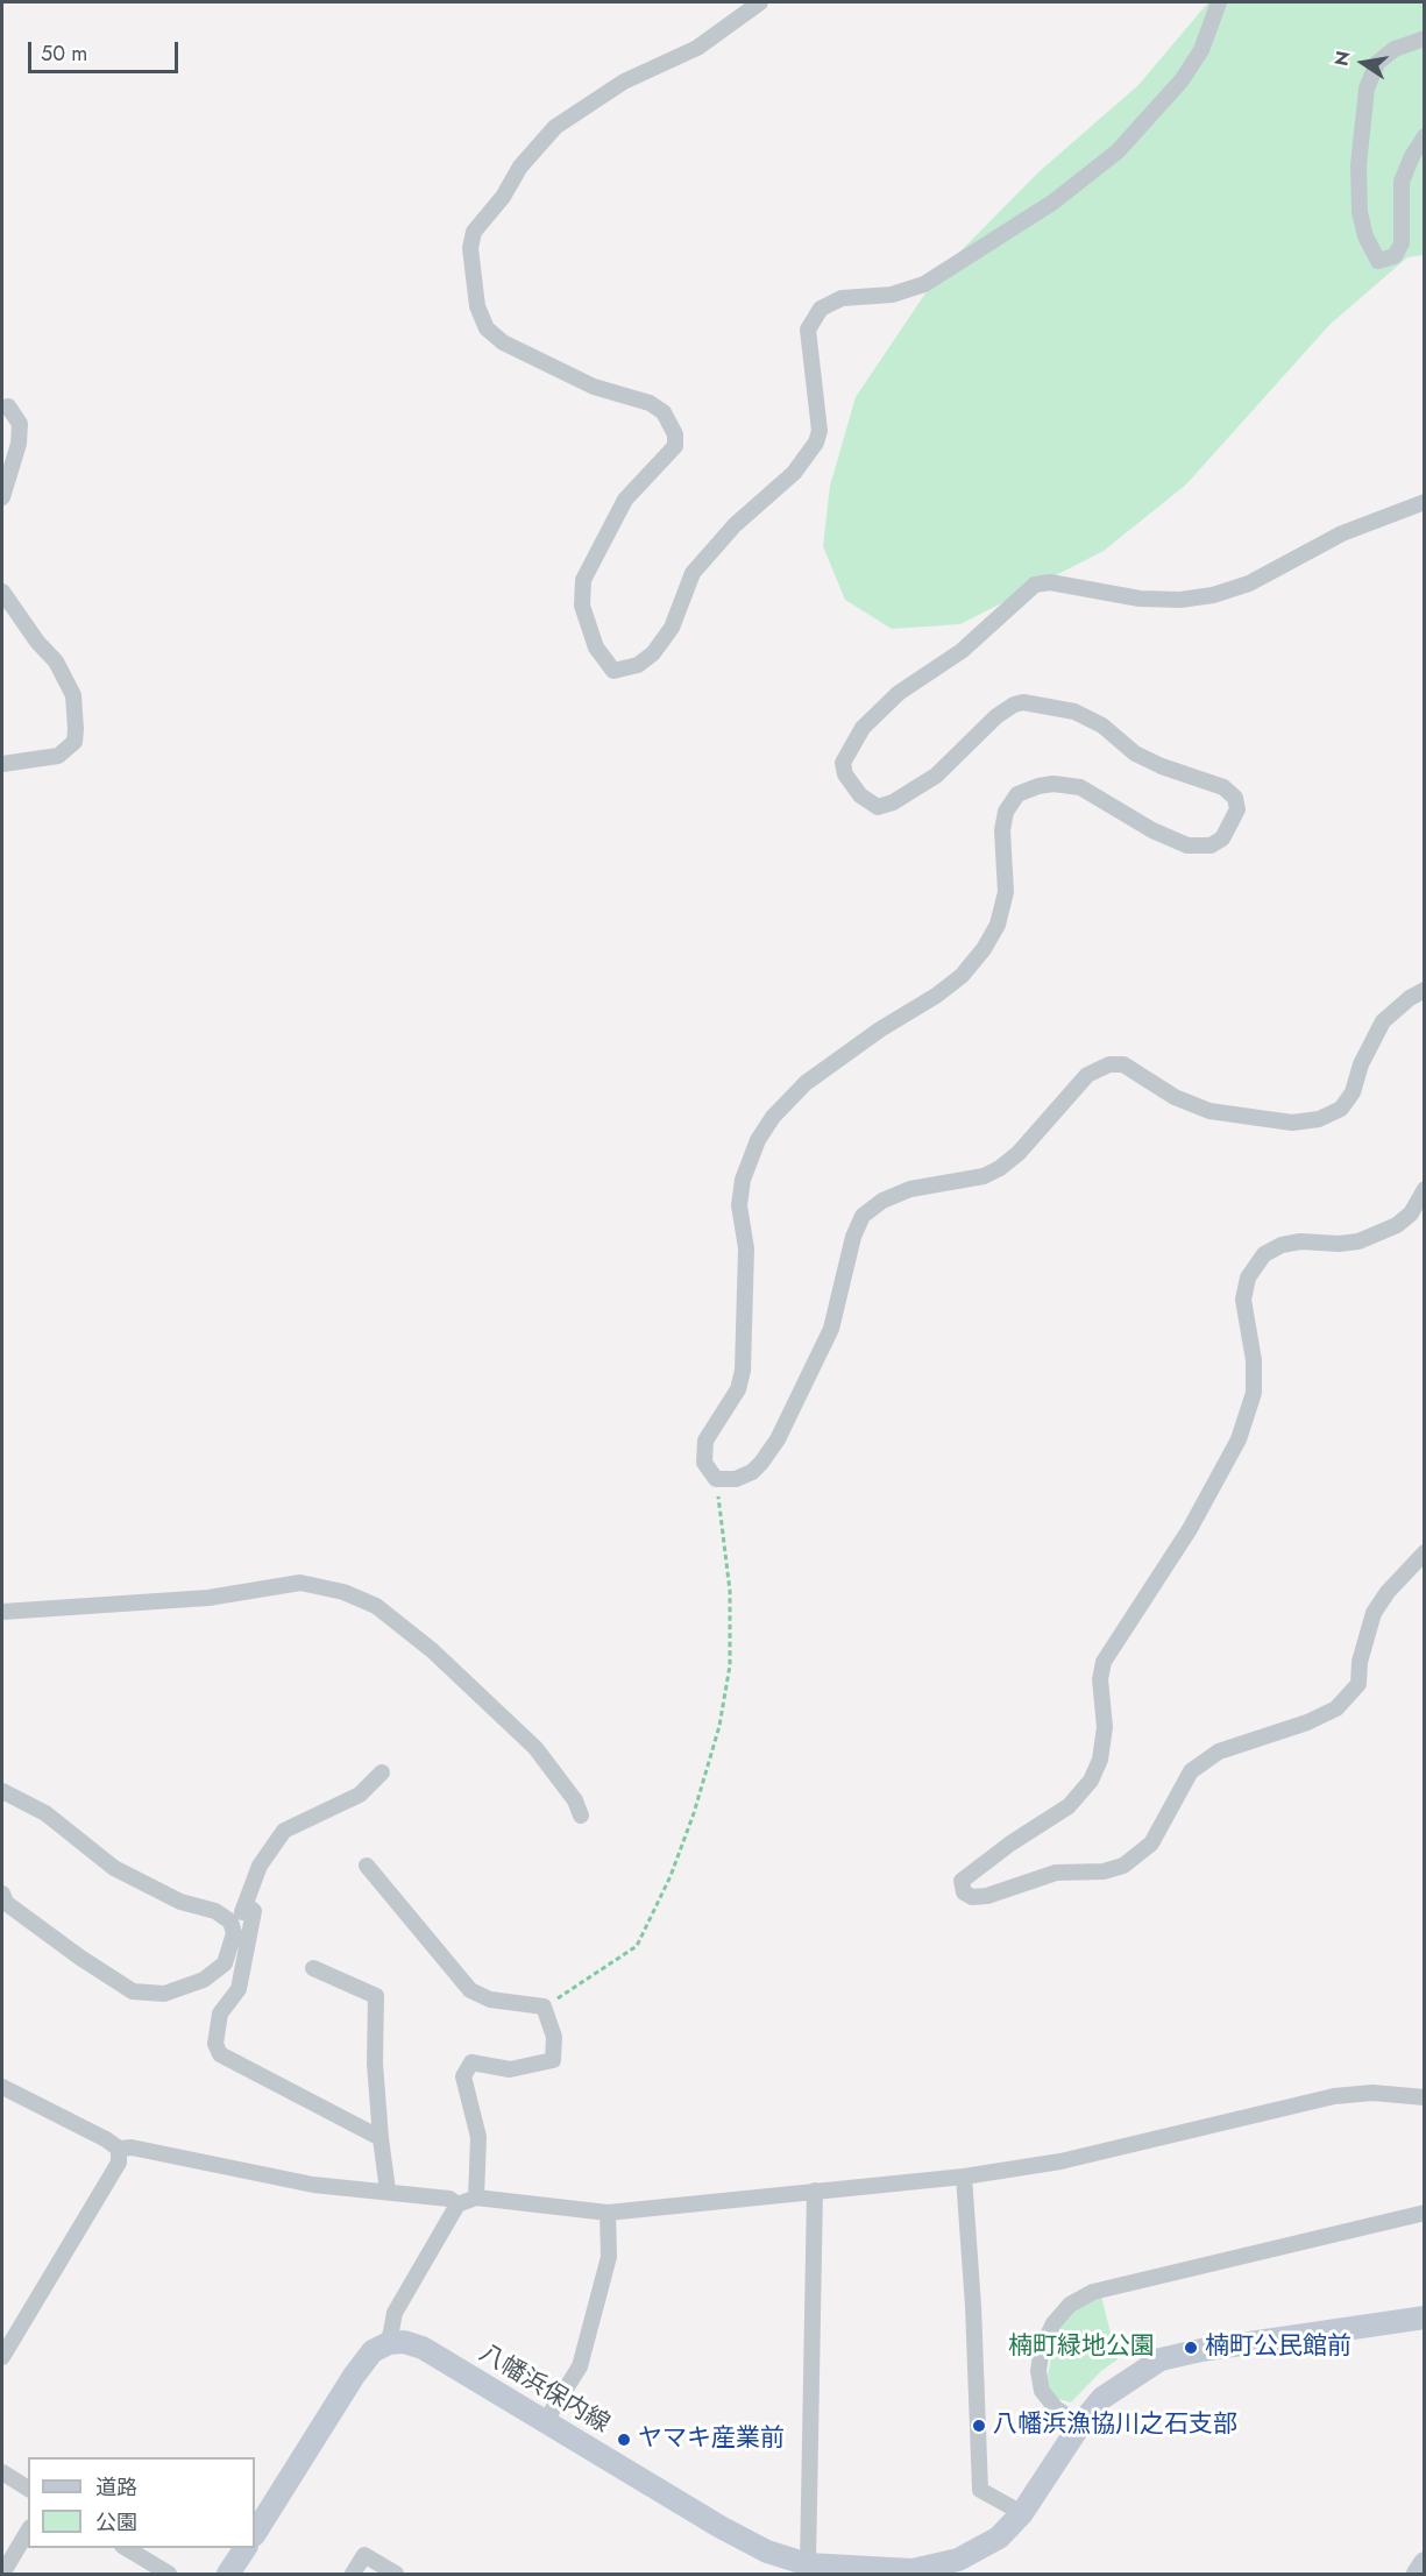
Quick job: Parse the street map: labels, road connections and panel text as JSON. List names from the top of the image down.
{
  "streets": {
    "main road": ["八幡浜保内線"]
  },
  "parks": ["楠町緑地公園"],
  "places": ["楠町公民館前", "八幡浜漁協川之石支部", "ヤマキ産業前"],
  "legend": ["道路", "公園"],
  "scale_bar": "50 m",
  "north": "left"
}
